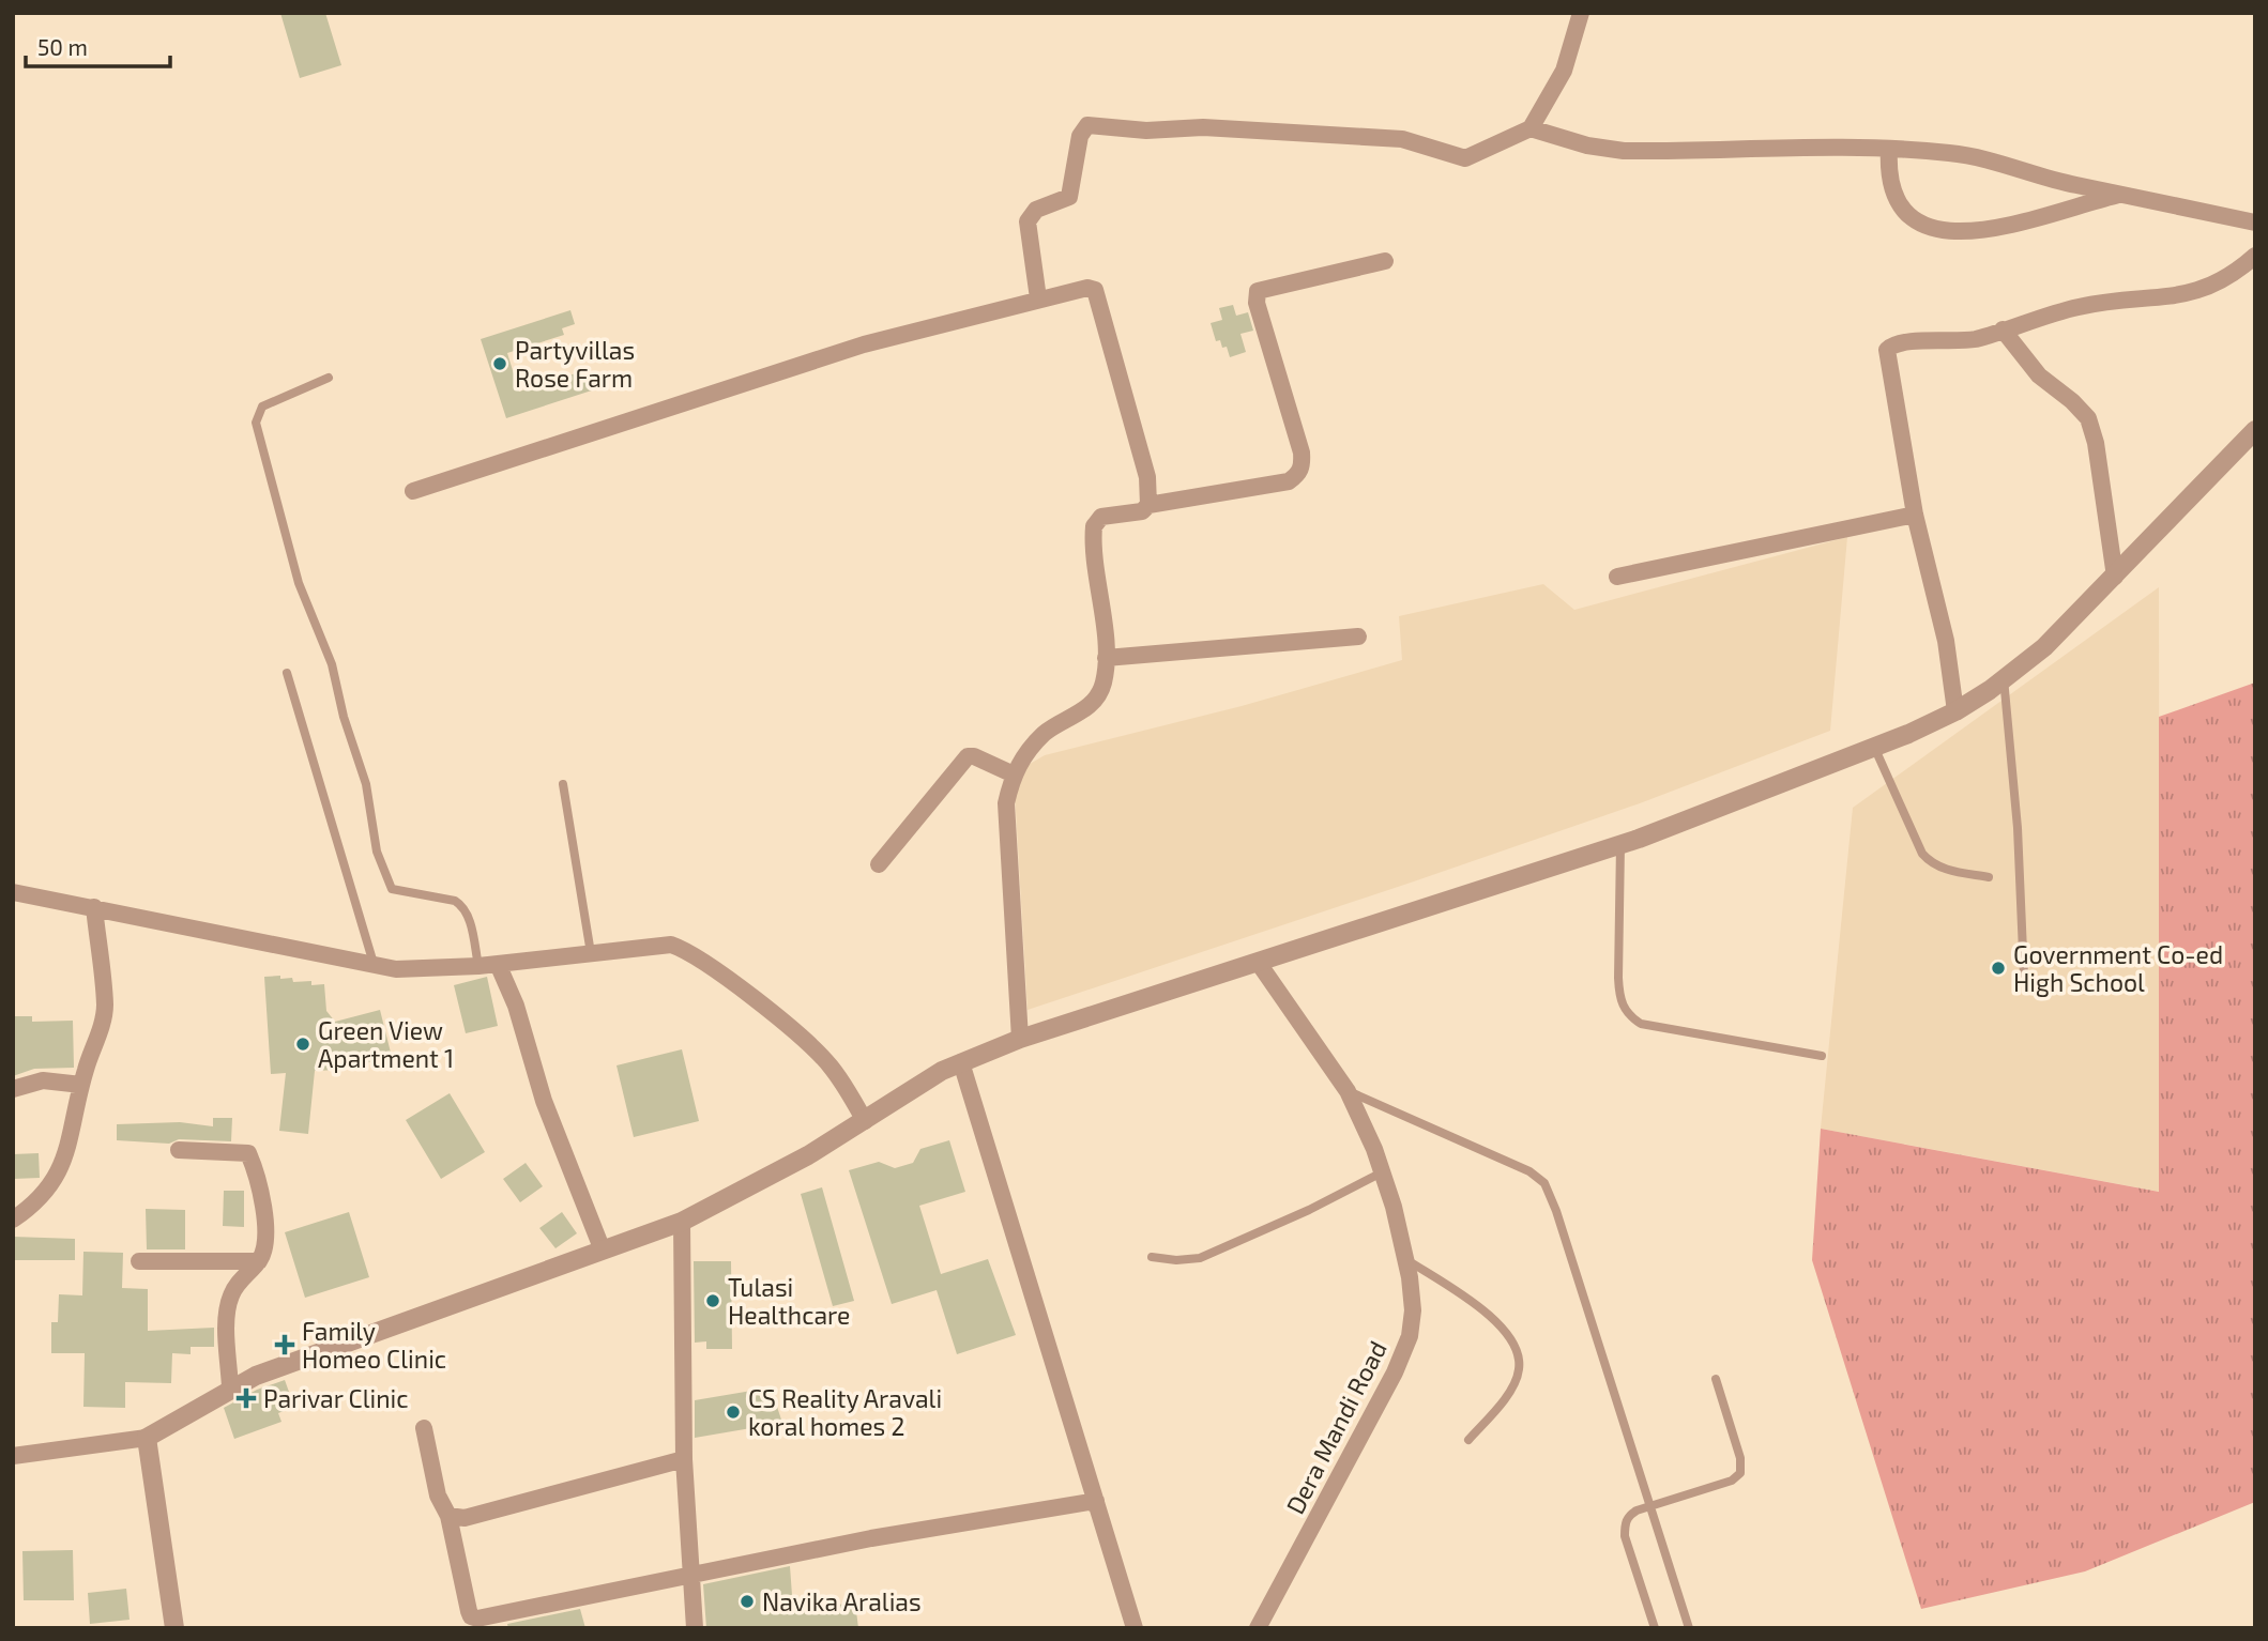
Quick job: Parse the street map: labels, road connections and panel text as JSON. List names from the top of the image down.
{
  "streets": {
    "street": ["Dera Mandi Road"]
  },
  "places": {
    "other": [
      "Partyvillas Rose Farm",
      "Government Co-ed High School",
      "Green View Apartment 1",
      "Tulasi Healthcare",
      "CS Reality Aravali koral homes 2",
      "Navika Aralias"
    ],
    "health": ["Family Homeo Clinic", "Parivar Clinic"]
  },
  "scale_bar": "50 m"
}
